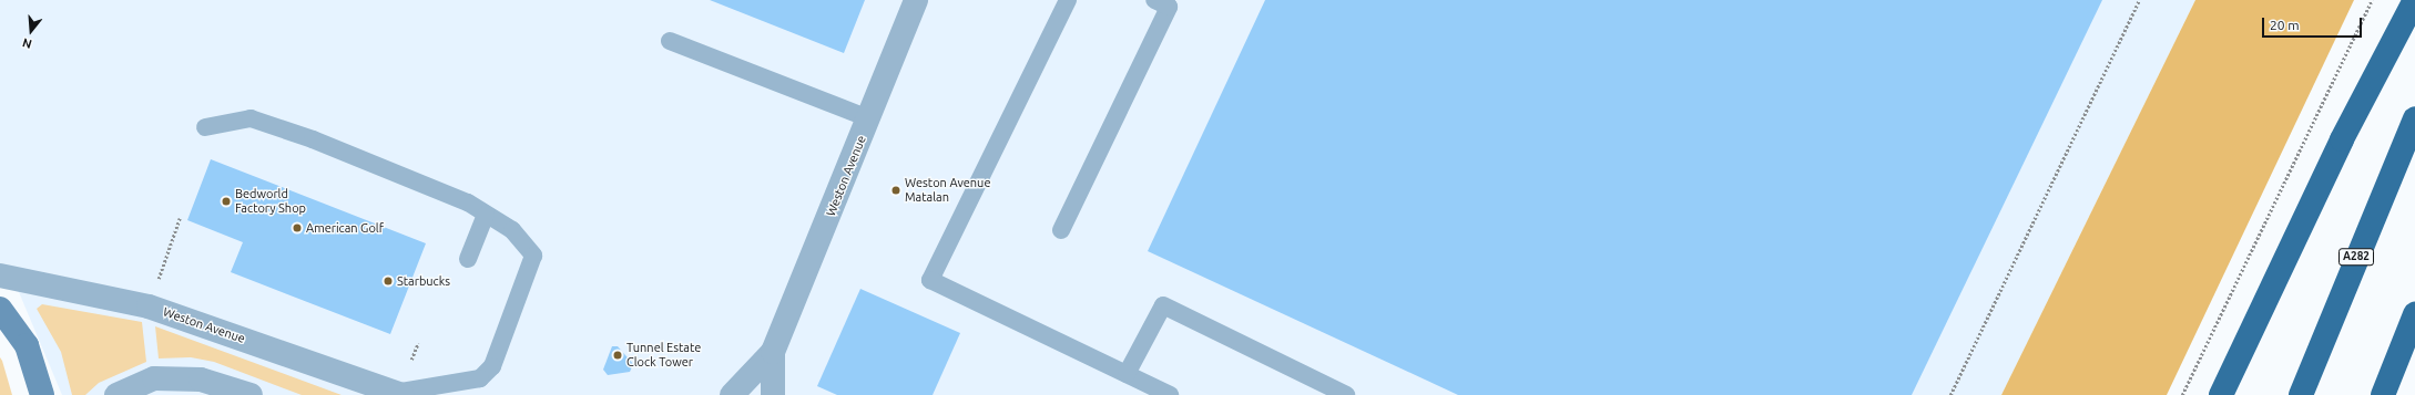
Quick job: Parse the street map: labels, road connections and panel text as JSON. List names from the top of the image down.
{
  "streets": {
    "highway": ["A282"],
    "street": ["Weston Avenue"]
  },
  "places": [
    "Weston Avenue Matalan",
    "Bedworld Factory Shop",
    "American Golf",
    "Starbucks",
    "Tunnel Estate Clock Tower"
  ],
  "scale_bar": "20 m",
  "north": "bottom"
}
